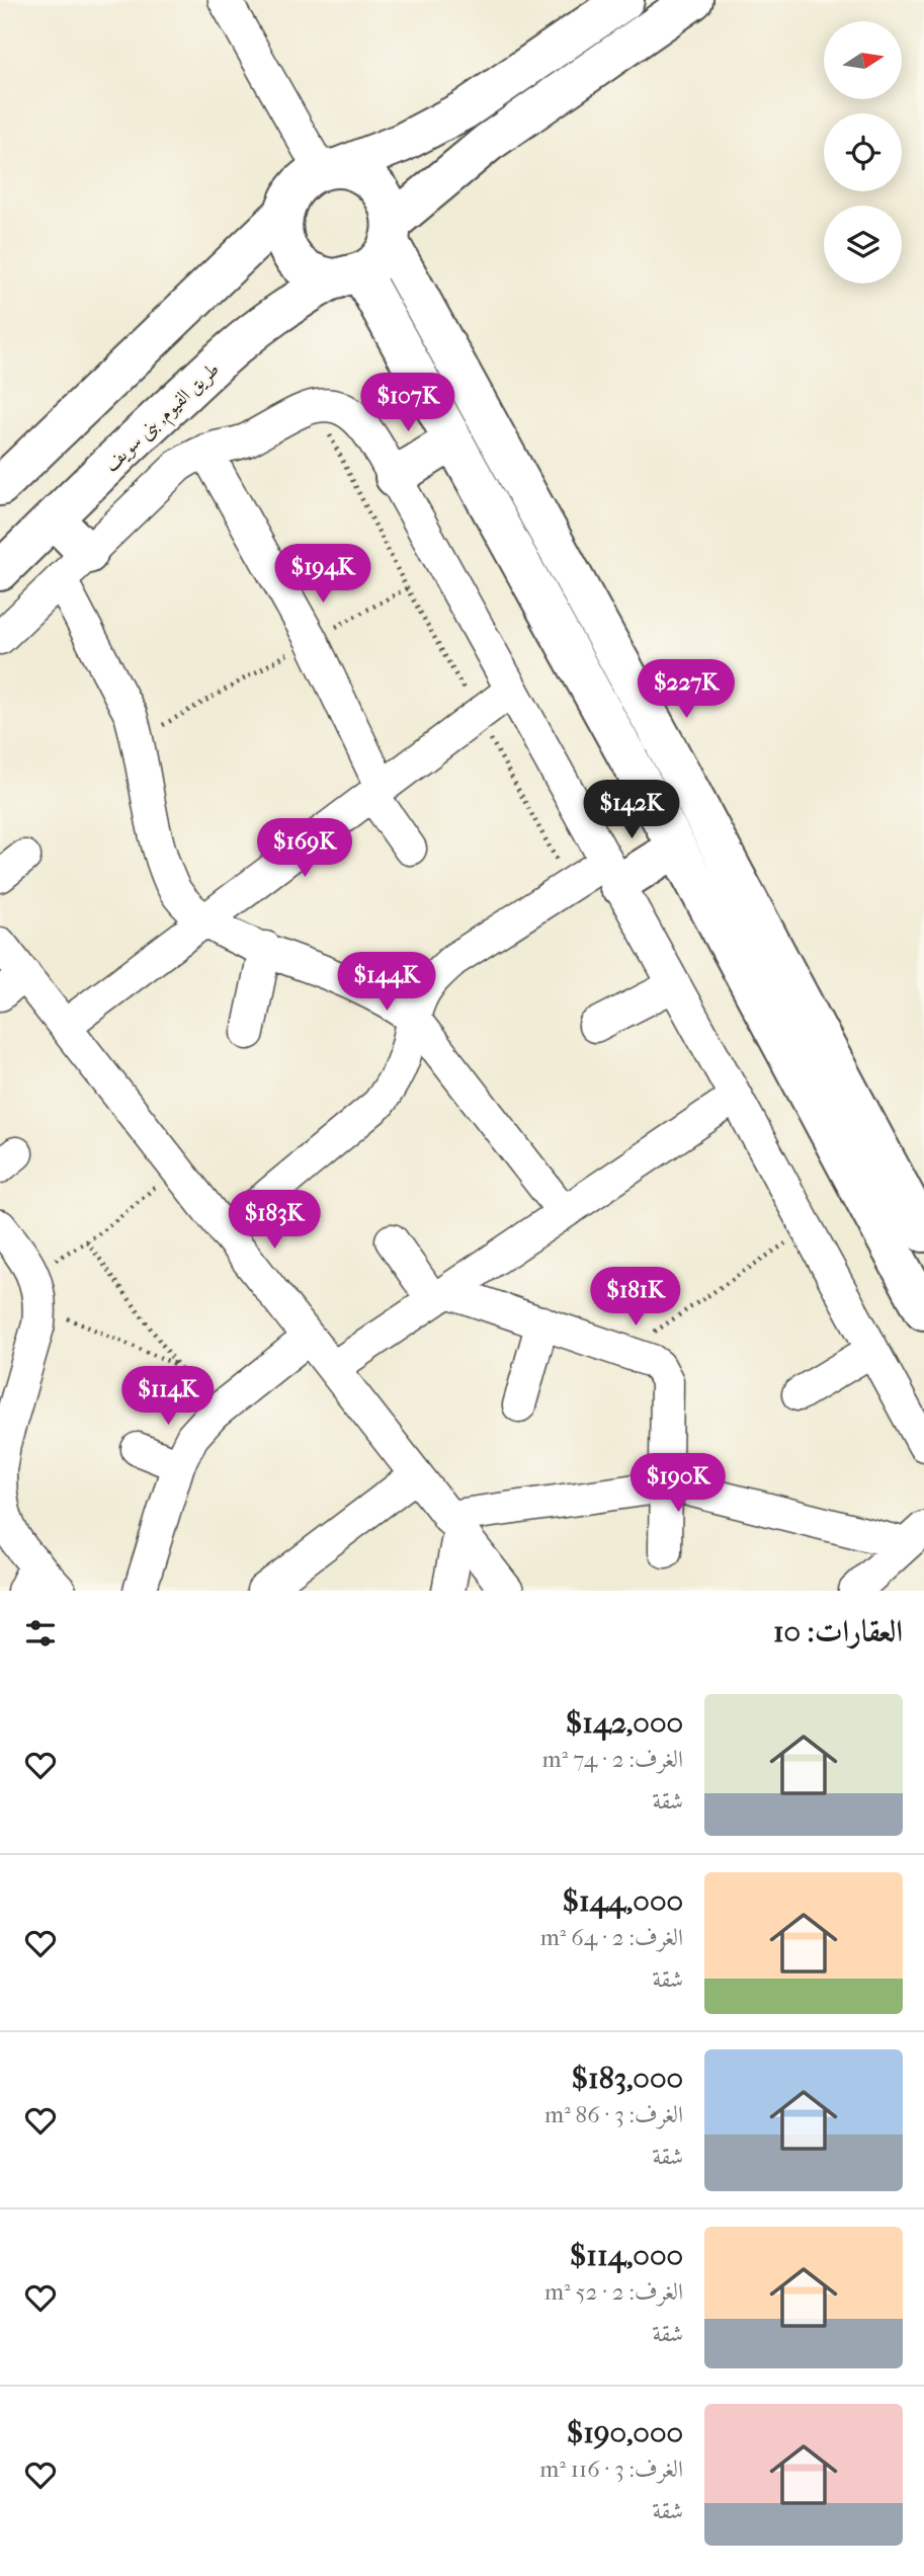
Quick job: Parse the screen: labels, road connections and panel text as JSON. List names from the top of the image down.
{
  "streets": {
    "main road": ["طريق الفيوم, بنى سويف"]
  },
  "north": "right",
  "page": {
    "price": [
      "$107K",
      "$194K",
      "$227K",
      "$142K",
      "$169K",
      "$144K",
      "$183K",
      "$181K",
      "$114K",
      "$190K"
    ],
    "heading": "العقارات: 10",
    "list": [
      {
        "name": "$142,000",
        "note": "الغرف: 2 · 74 m² · شقة"
      },
      {
        "name": "$144,000",
        "note": "الغرف: 2 · 64 m² · شقة"
      },
      {
        "name": "$183,000",
        "note": "الغرف: 3 · 86 m² · شقة"
      },
      {
        "name": "$114,000",
        "note": "الغرف: 2 · 52 m² · شقة"
      },
      {
        "name": "$190,000",
        "note": "الغرف: 3 · 116 m² · شقة"
      }
    ]
  }
}
